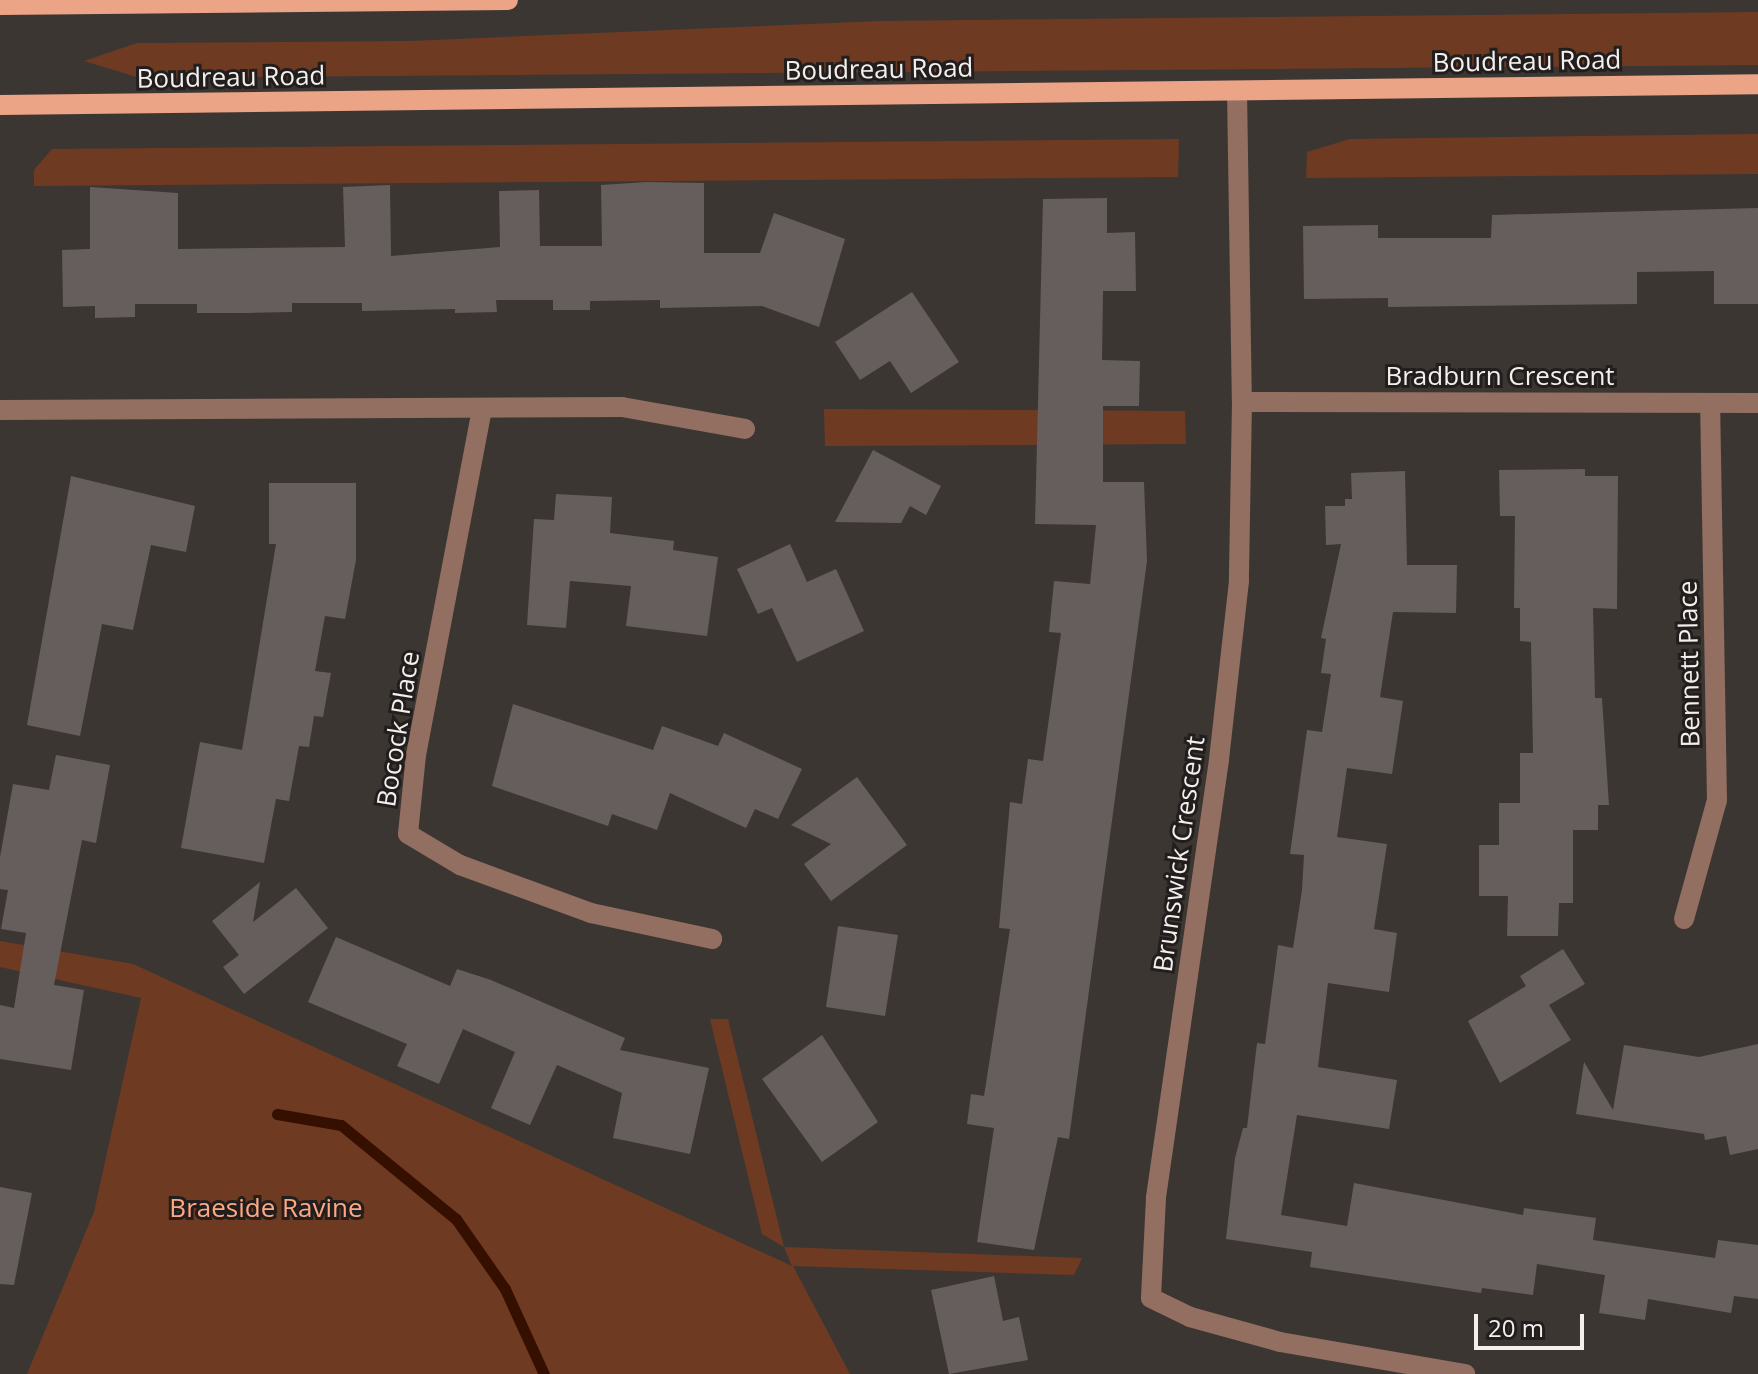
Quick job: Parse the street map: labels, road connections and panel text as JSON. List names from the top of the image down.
{
  "streets": {
    "main road": ["Boudreau Road"],
    "street": [
      "Bradburn Crescent",
      "Bennett Place",
      "Bocock Place",
      "Brunswick Crescent"
    ]
  },
  "crossings": [
    ["Boudreau Road", "Brunswick Crescent"],
    ["Bradburn Crescent", "Bennett Place"],
    ["Bradburn Crescent", "Brunswick Crescent"]
  ],
  "parks": ["Braeside Ravine"],
  "scale_bar": "20 m"
}
